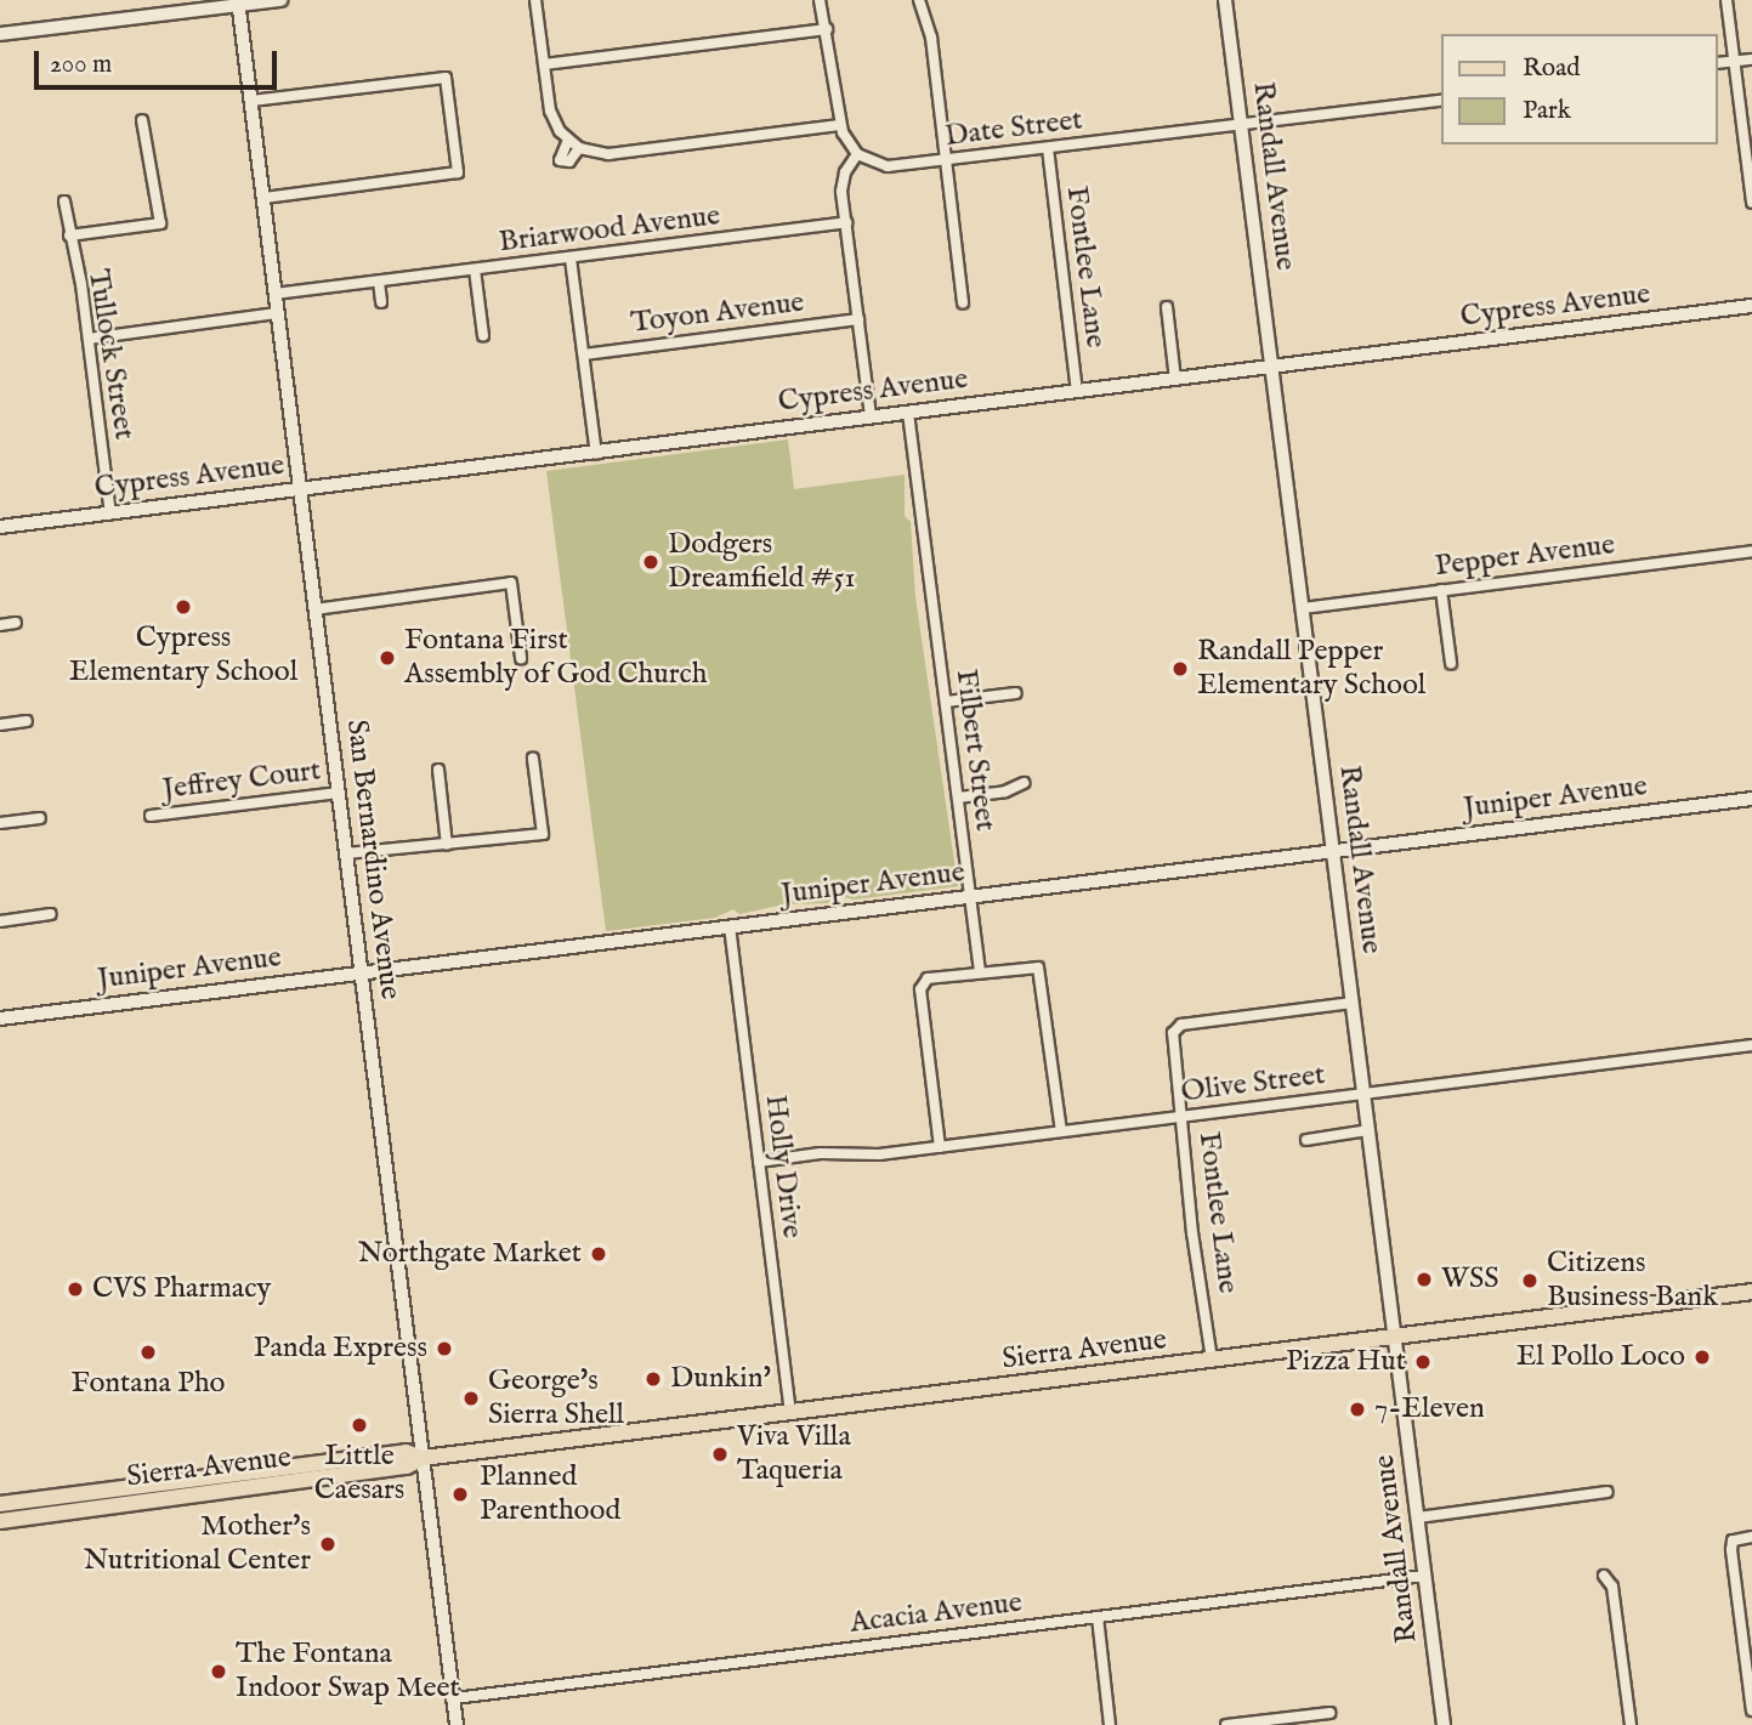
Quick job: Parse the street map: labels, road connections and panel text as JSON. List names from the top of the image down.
{
  "streets": {
    "main road": ["Sierra Avenue"],
    "street": [
      "Date Street",
      "Randall Avenue",
      "Briarwood Avenue",
      "Fontlee Lane",
      "Cypress Avenue",
      "Toyon Avenue",
      "Tullock Street",
      "Pepper Avenue",
      "Filbert Street",
      "Jeffrey Court",
      "Juniper Avenue",
      "San Bernardino Avenue",
      "Olive Street",
      "Holly Drive",
      "Acacia Avenue"
    ]
  },
  "crossings": [
    ["Date Street", "Randall Avenue"],
    ["Date Street", "Fontlee Lane"],
    ["Randall Avenue", "Fontlee Lane"],
    ["Randall Avenue", "Cypress Avenue"],
    ["Randall Avenue", "Pepper Avenue"],
    ["Randall Avenue", "Juniper Avenue"],
    ["Randall Avenue", "Olive Street"],
    ["Randall Avenue", "Sierra Avenue"],
    ["Randall Avenue", "Acacia Avenue"],
    ["Briarwood Avenue", "San Bernardino Avenue"],
    ["Fontlee Lane", "Cypress Avenue"],
    ["Fontlee Lane", "Olive Street"],
    ["Fontlee Lane", "Sierra Avenue"],
    ["Cypress Avenue", "Tullock Street"],
    ["Cypress Avenue", "Filbert Street"],
    ["Cypress Avenue", "San Bernardino Avenue"],
    ["Filbert Street", "Juniper Avenue"],
    ["Jeffrey Court", "San Bernardino Avenue"],
    ["Juniper Avenue", "San Bernardino Avenue"],
    ["Juniper Avenue", "Holly Drive"],
    ["San Bernardino Avenue", "Sierra Avenue"],
    ["San Bernardino Avenue", "Acacia Avenue"],
    ["Olive Street", "Holly Drive"],
    ["Holly Drive", "Sierra Avenue"]
  ],
  "places": [
    "Dodgers Dreamfield #51",
    "Cypress Elementary School",
    "Fontana First Assembly of God Church",
    "Randall Pepper Elementary School",
    "Northgate Market",
    "WSS",
    "Citizens Business Bank",
    "CVS Pharmacy",
    "Panda Express",
    "Fontana Pho",
    "El Pollo Loco",
    "Pizza Hut",
    "Dunkin'",
    "George's Sierra Shell",
    "7-Eleven",
    "Little Caesars",
    "Viva Villa Taqueria",
    "Planned Parenthood",
    "Mother's Nutritional Center",
    "The Fontana Indoor Swap Meet"
  ],
  "legend": ["Road", "Park"],
  "scale_bar": "200 m"
}
